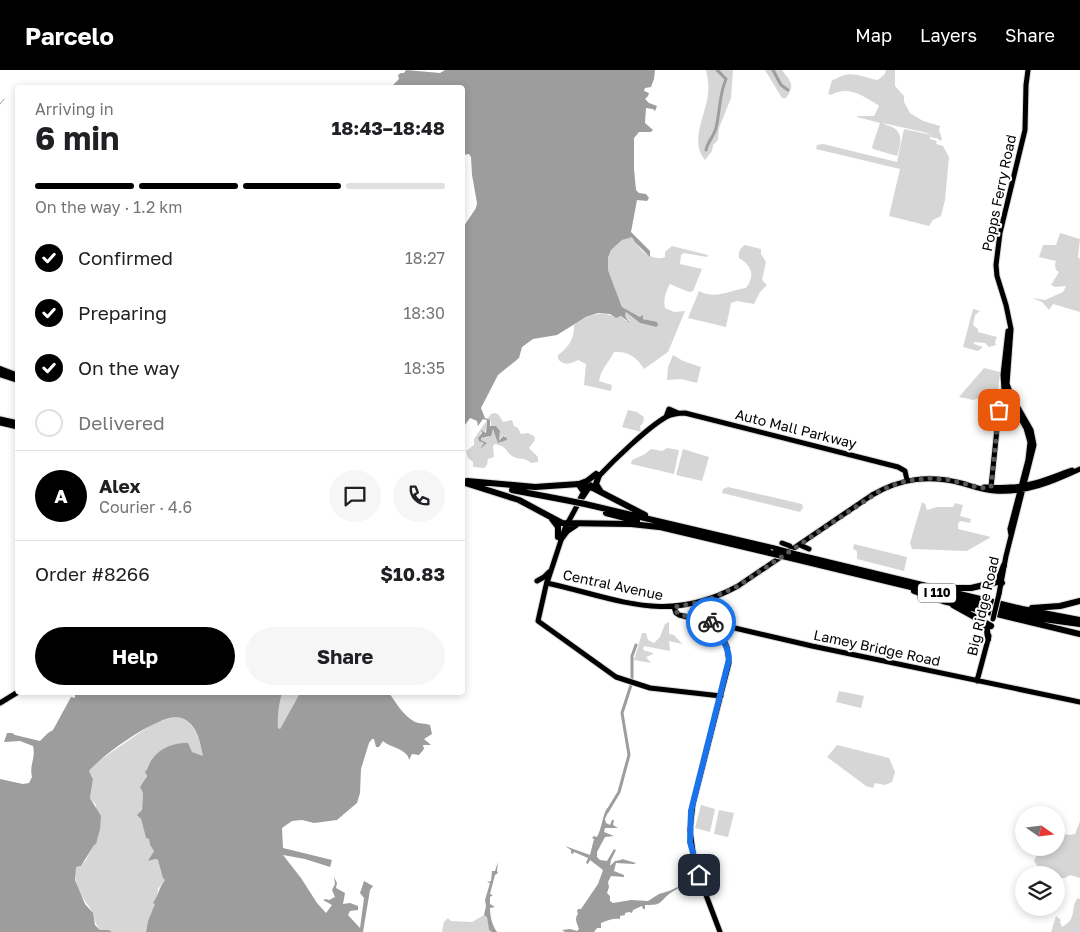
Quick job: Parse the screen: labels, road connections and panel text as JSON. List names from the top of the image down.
{
  "streets": {
    "highway": ["I 110"],
    "main road": [
      "Popps Ferry Road",
      "Auto Mall Parkway",
      "Central Avenue",
      "Big Ridge Road",
      "Lamey Bridge Road"
    ]
  },
  "crossings": [
    ["Popps Ferry Road", "Big Ridge Road"],
    ["Central Avenue", "Lamey Bridge Road"],
    ["Big Ridge Road", "Lamey Bridge Road"]
  ],
  "north": "right",
  "page": {
    "header": "Parcelo",
    "nav": ["Map", "Layers", "Share"],
    "heading": ["6 min", "Arriving in", "18:43–18:48"],
    "panel": [
      "Alex",
      "Courier · 4.6",
      "Order #8266",
      "$10.83"
    ],
    "bar": "On the way · 1.2 km",
    "list": [
      ["Confirmed", "18:27"],
      ["Preparing", "18:30"],
      ["On the way", "18:35"],
      "Delivered"
    ],
    "round": "A",
    "buttons": ["Help", "Share"]
  }
}
